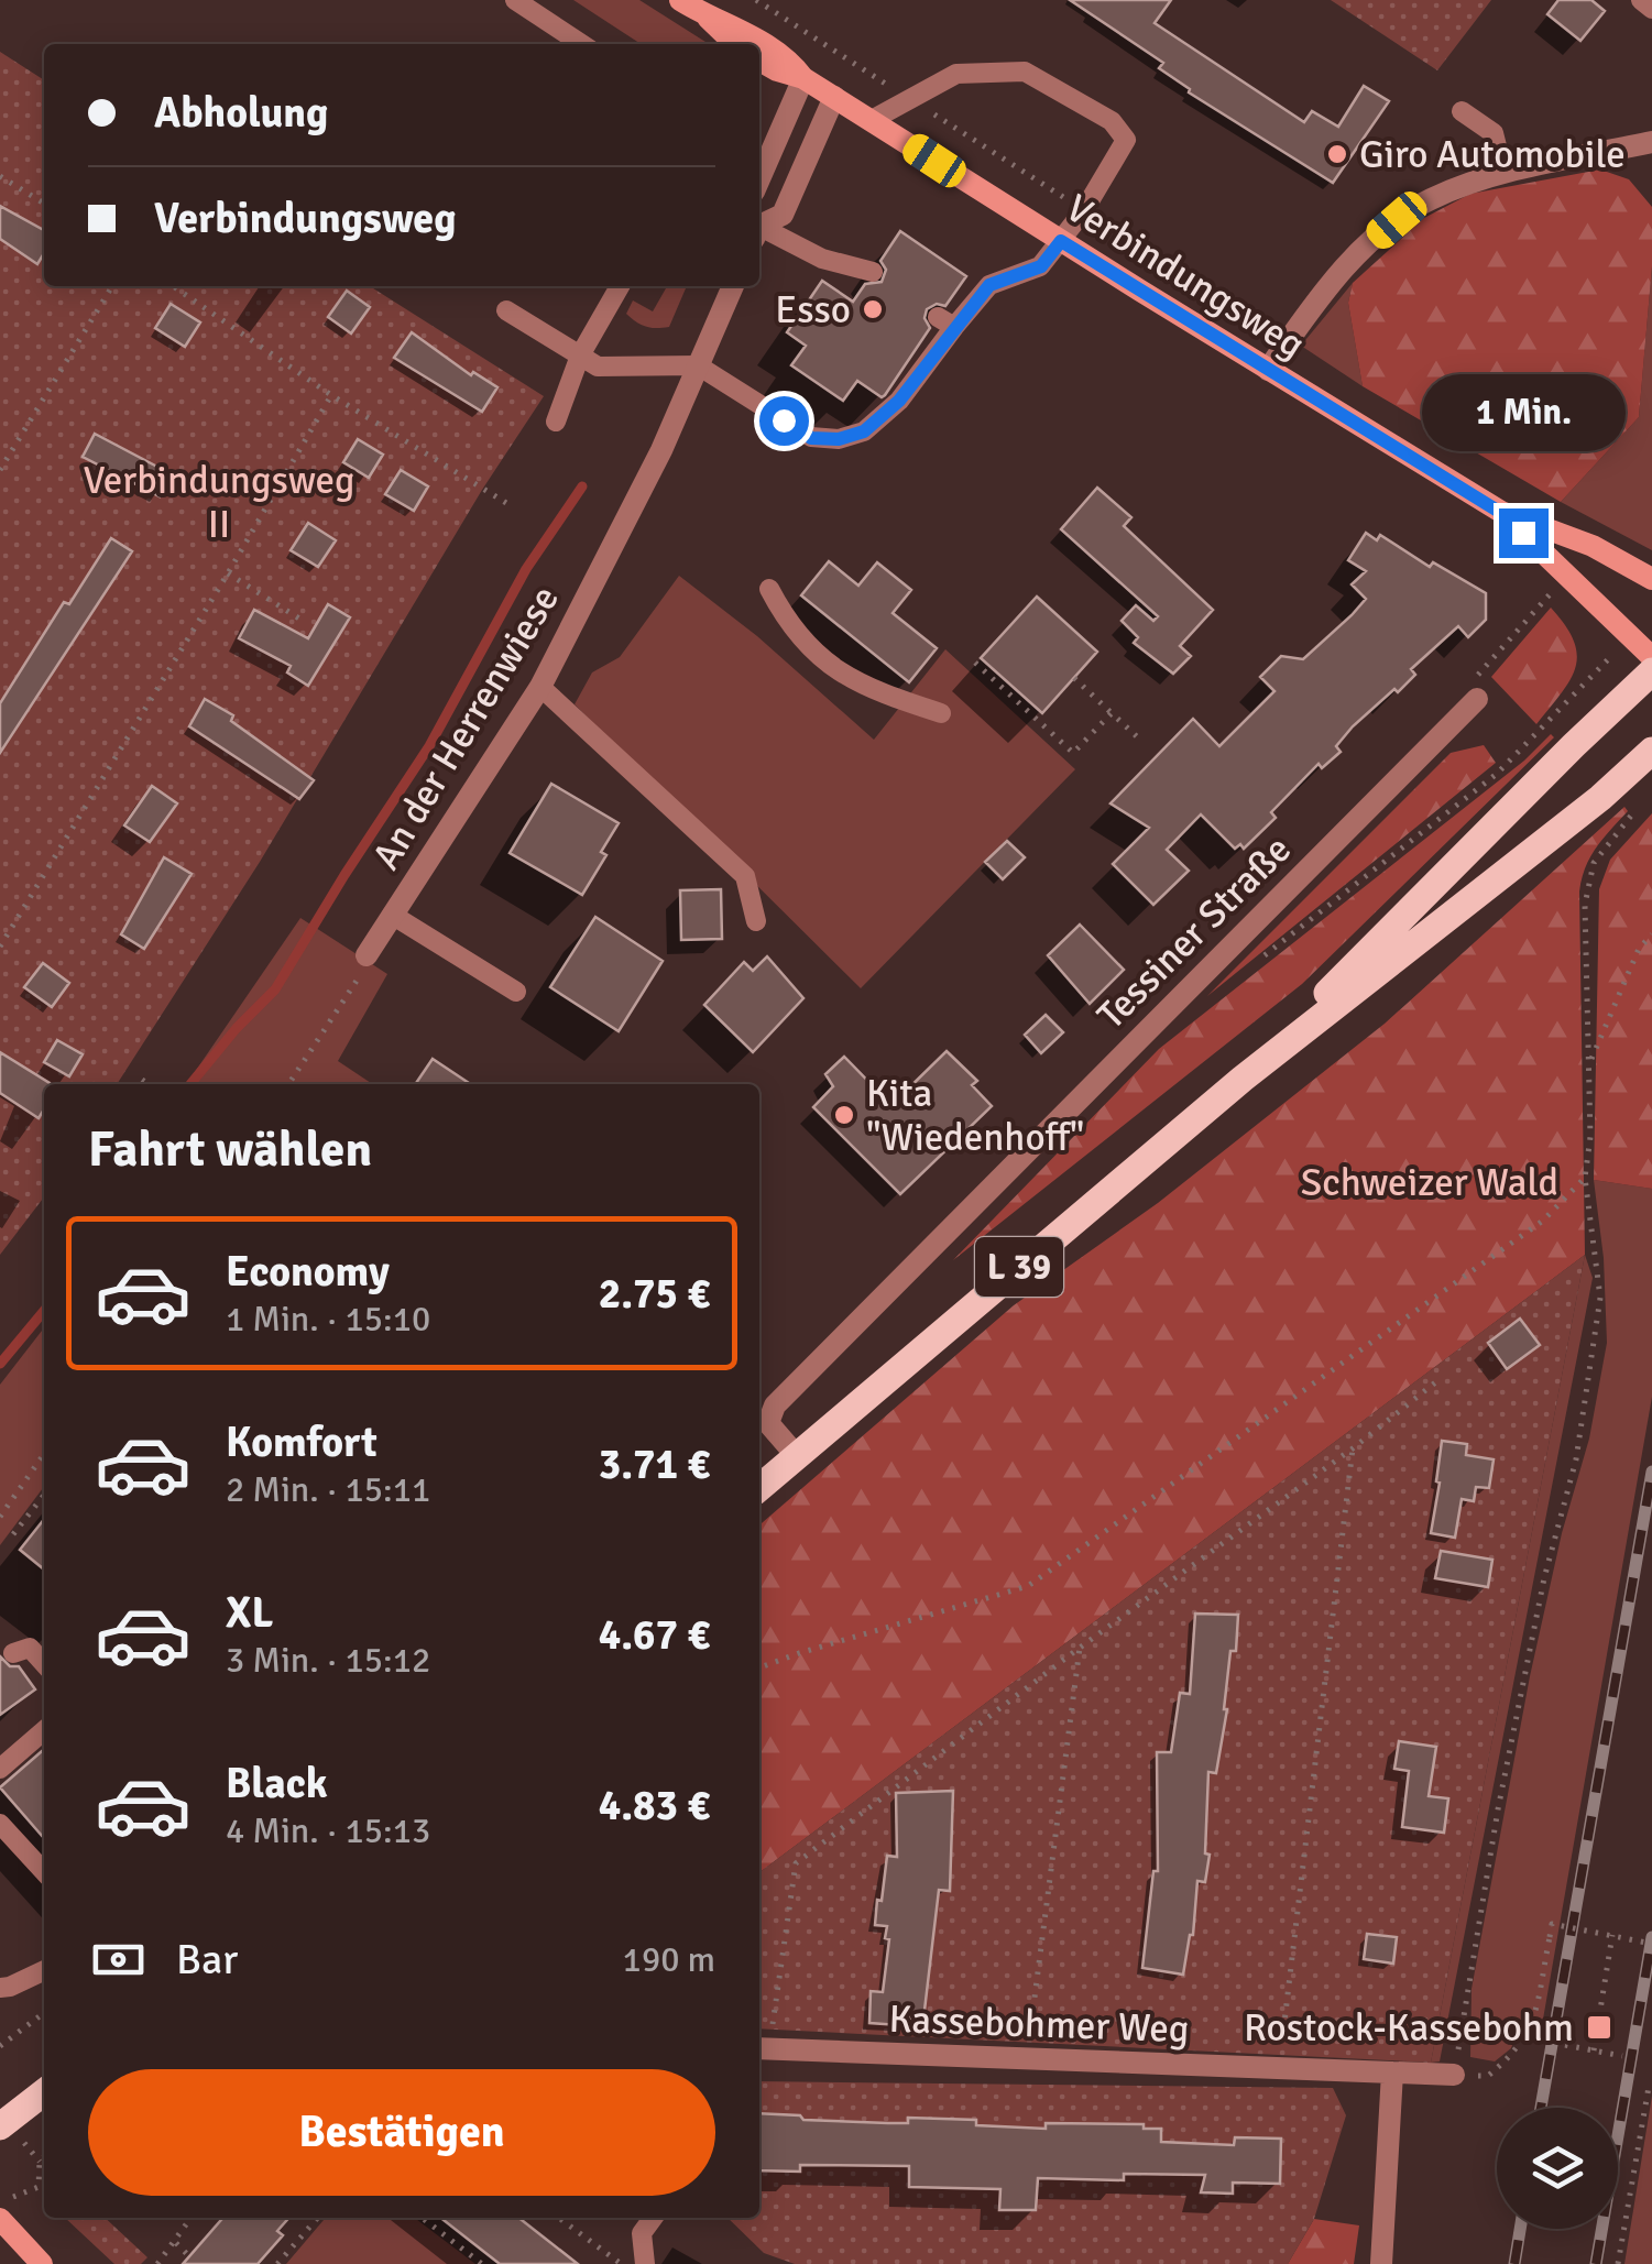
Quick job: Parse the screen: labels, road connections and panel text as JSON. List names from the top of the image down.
{
  "streets": {
    "main road": ["Verbindungsweg", "L 39"],
    "street": ["An der Herrenwiese", "Tessiner Straße", "Kassebohmer Weg"]
  },
  "crossings": [
    ["Tessiner Straße", "L 39"]
  ],
  "parks": ["Verbindungsweg II", "Schweizer Wald"],
  "places": {
    "other": ["Giro Automobile", "Esso", "Kita \"Wiedenhoff\""],
    "transit": ["Rostock-Kassebohm"]
  },
  "page": {
    "banner": ["Abholung", "Verbindungsweg"],
    "bubble": "1 Min.",
    "heading": "Fahrt wählen",
    "list": [
      {
        "name": "Economy",
        "note": "1 Min. · 15:10",
        "value": "2.75 €"
      },
      {
        "name": "Komfort",
        "note": "2 Min. · 15:11",
        "value": "3.71 €"
      },
      {
        "name": "XL",
        "note": "3 Min. · 15:12",
        "value": "4.67 €"
      },
      {
        "name": "Black",
        "note": "4 Min. · 15:13",
        "value": "4.83 €"
      }
    ],
    "pay": ["Bar", "190 m"],
    "buttons": "Bestätigen"
  }
}
